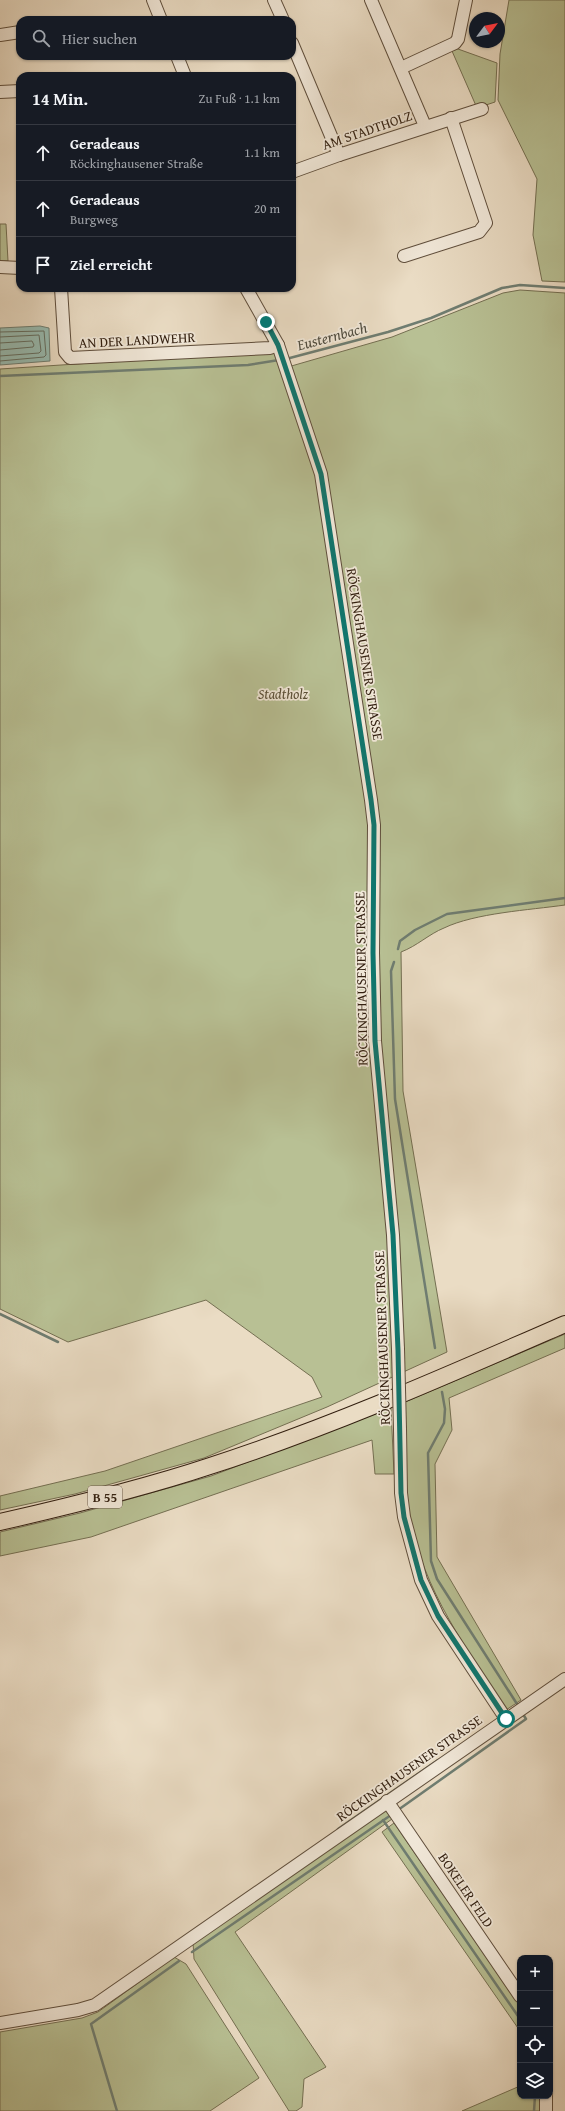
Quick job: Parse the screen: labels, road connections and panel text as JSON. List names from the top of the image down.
{
  "streets": {
    "main road": ["B 55"],
    "street": [
      "AM STADTHOLZ",
      "AN DER LANDWEHR",
      "RÖCKINGHAUSENER STRASSE",
      "BOKELER FELD"
    ]
  },
  "crossings": [
    ["AN DER LANDWEHR", "RÖCKINGHAUSENER STRASSE"],
    ["RÖCKINGHAUSENER STRASSE", "BOKELER FELD"]
  ],
  "water": ["Eusternbach"],
  "parks": ["Stadtholz"],
  "north": "top right",
  "page": {
    "search": "Hier suchen",
    "heading": ["14 Min.", "Zu Fuß · 1.1 km"],
    "list": [
      ["Geradeaus", "Röckinghausener Straße", "1.1 km"],
      ["Geradeaus", "Burgweg", "20 m"],
      "Ziel erreicht"
    ],
    "map_buttons": ["+", "−"]
  }
}
